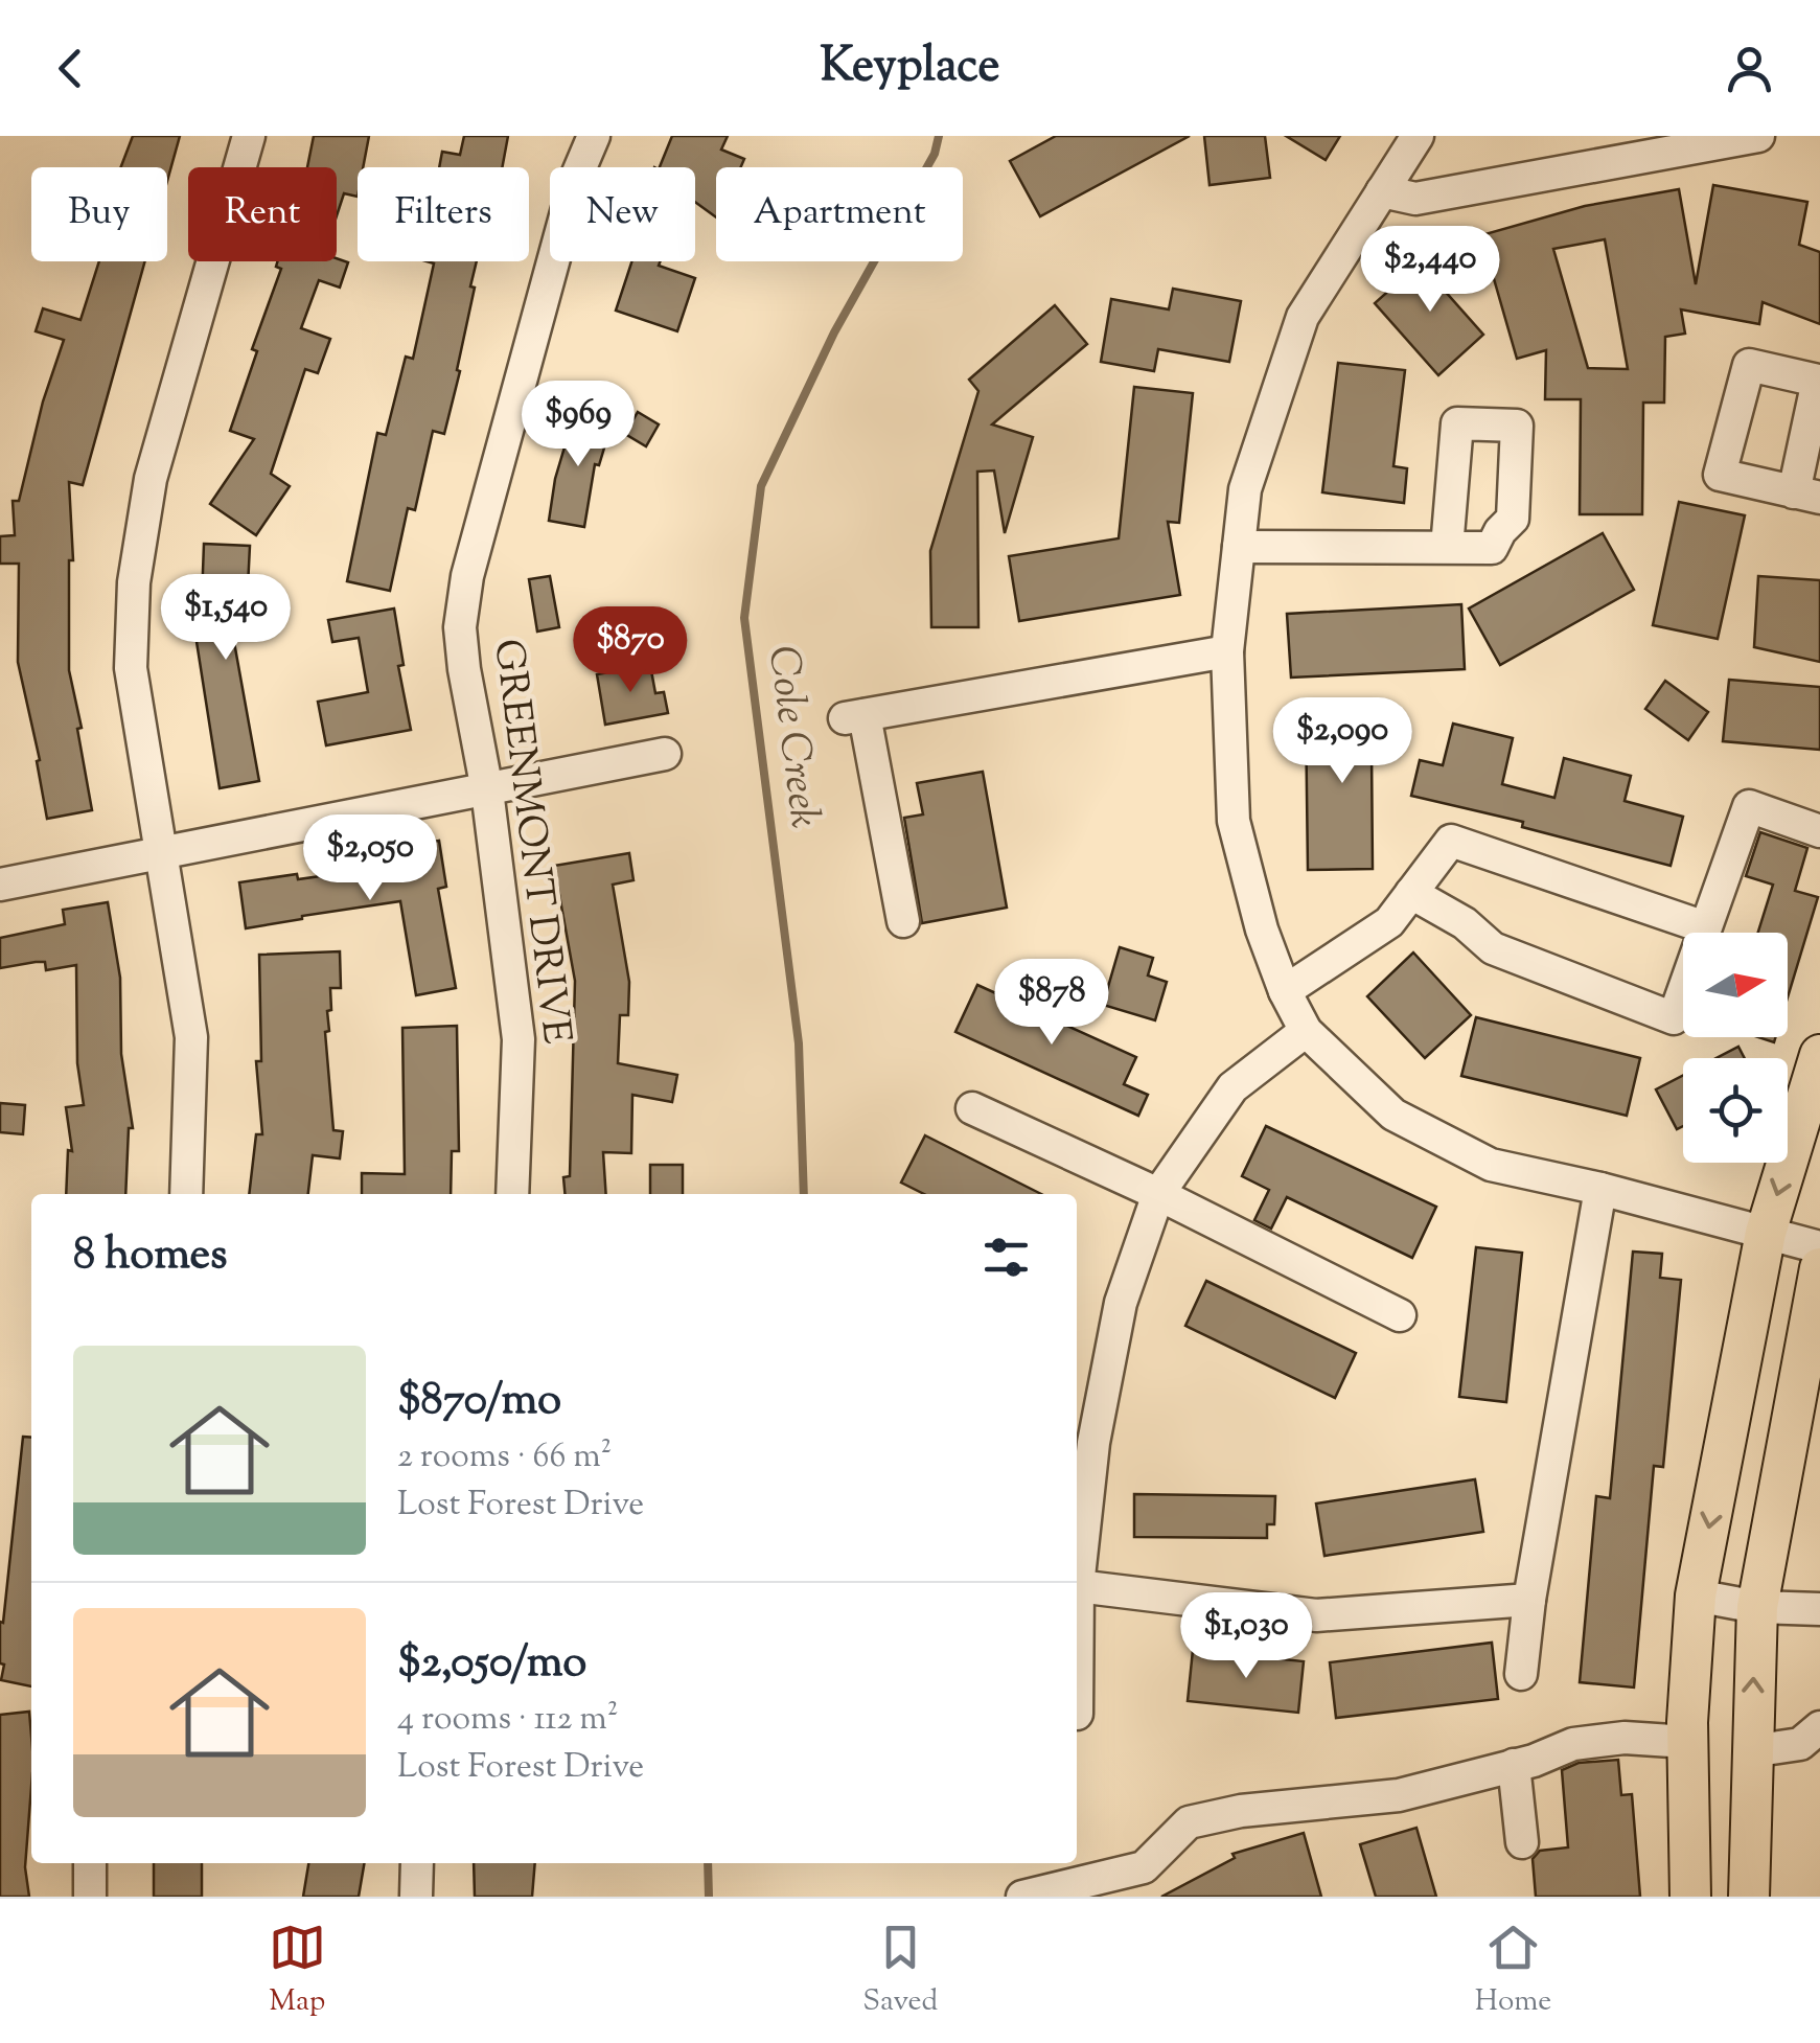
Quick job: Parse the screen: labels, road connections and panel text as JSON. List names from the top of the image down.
{
  "streets": {
    "street": ["GREENMONT DRIVE"]
  },
  "water": ["Cole Creek"],
  "north": "right",
  "page": {
    "header": "Keyplace",
    "chip": [
      "Buy",
      "Rent",
      "Filters",
      "New",
      "Apartment"
    ],
    "price": [
      "$2,440",
      "$969",
      "$1,540",
      "$870",
      "$2,090",
      "$2,050",
      "$878",
      "$1,030"
    ],
    "heading": "8 homes",
    "list": [
      {
        "name": "$870/mo",
        "note": "2 rooms · 66 m² · Lost Forest Drive"
      },
      {
        "name": "$2,050/mo",
        "note": "4 rooms · 112 m² · Lost Forest Drive"
      }
    ],
    "tabs": ["Map", "Saved", "Home"]
  }
}
